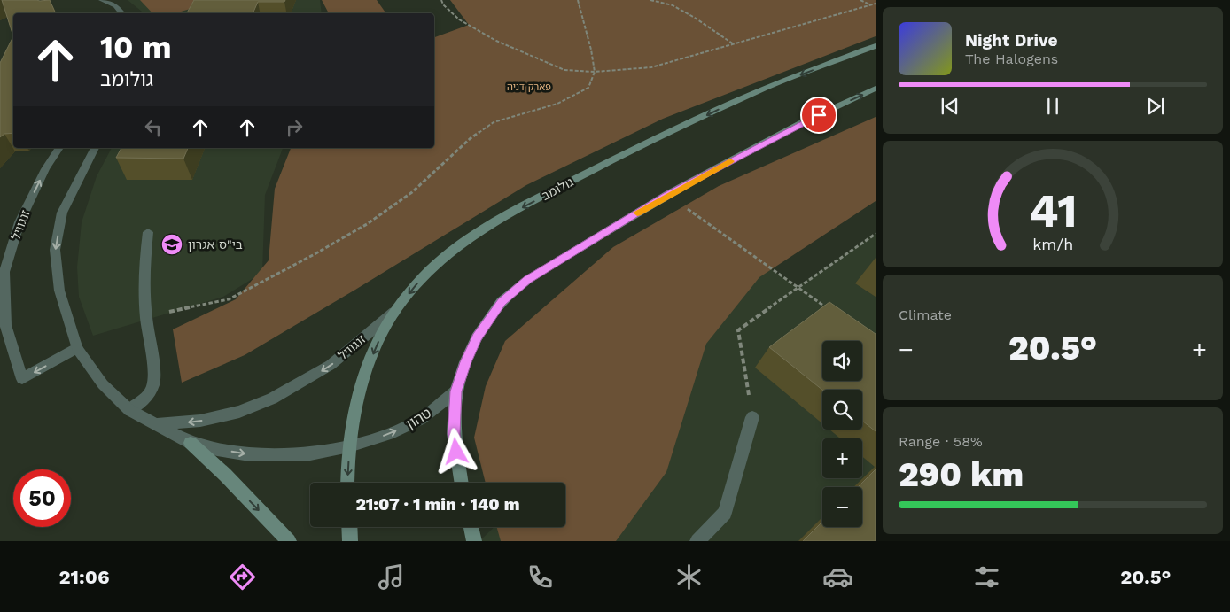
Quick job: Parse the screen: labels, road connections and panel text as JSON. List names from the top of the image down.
{
  "streets": {
    "main road": ["גולומב"],
    "street": ["זנגוויל", "טהון"]
  },
  "crossings": [
    ["גולומב", "זנגוויל"],
    ["גולומב", "טהון"]
  ],
  "one_way": ["טהון"],
  "parks": ["פארק דניה"],
  "places": {
    "school or university": ["בי\"ס אגרון"]
  },
  "page": {
    "turn": ["10 m", "גולומב"],
    "song": ["Night Drive", "The Halogens"],
    "tile": [
      "Climate",
      ["Range · 58%", "290 km"]
    ],
    "heat": ["−", "20.5°", "+"],
    "map_buttons": ["+", "−"],
    "limit": "50",
    "trip": "21:07 · 1 min · 140 m",
    "tabs": ["21:06", "20.5°"],
    "gauge": ["41", "km/h"]
  }
}
